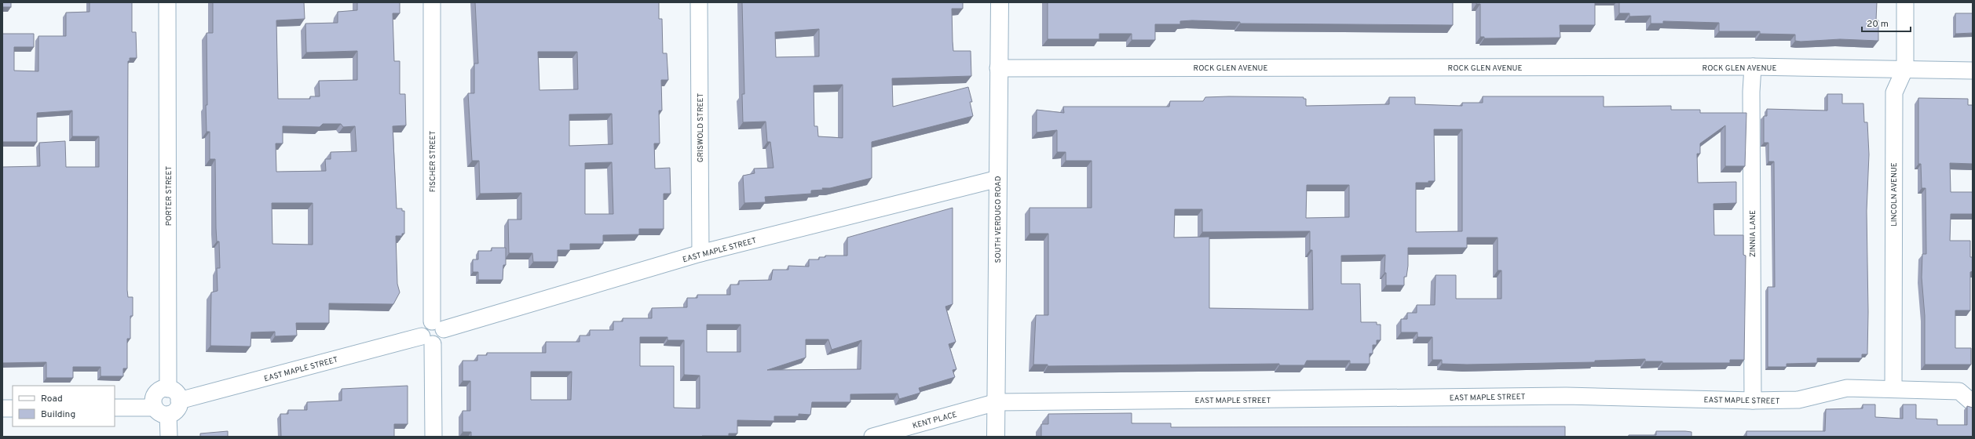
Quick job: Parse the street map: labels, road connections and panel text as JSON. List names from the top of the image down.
{
  "streets": {
    "main road": ["SOUTH VERDUGO ROAD"],
    "street": [
      "ROCK GLEN AVENUE",
      "GRISWOLD STREET",
      "FISCHER STREET",
      "LINCOLN AVENUE",
      "PORTER STREET",
      "ZINNIA LANE",
      "EAST MAPLE STREET",
      "KENT PLACE"
    ]
  },
  "crossings": [
    ["ROCK GLEN AVENUE", "LINCOLN AVENUE"],
    ["ROCK GLEN AVENUE", "SOUTH VERDUGO ROAD"],
    ["ROCK GLEN AVENUE", "ZINNIA LANE"],
    ["GRISWOLD STREET", "EAST MAPLE STREET"],
    ["FISCHER STREET", "EAST MAPLE STREET"],
    ["LINCOLN AVENUE", "EAST MAPLE STREET"],
    ["PORTER STREET", "EAST MAPLE STREET"],
    ["SOUTH VERDUGO ROAD", "EAST MAPLE STREET"],
    ["SOUTH VERDUGO ROAD", "KENT PLACE"],
    ["ZINNIA LANE", "EAST MAPLE STREET"],
    ["EAST MAPLE STREET", "KENT PLACE"]
  ],
  "legend": ["Road", "Building"],
  "scale_bar": "20 m"
}
